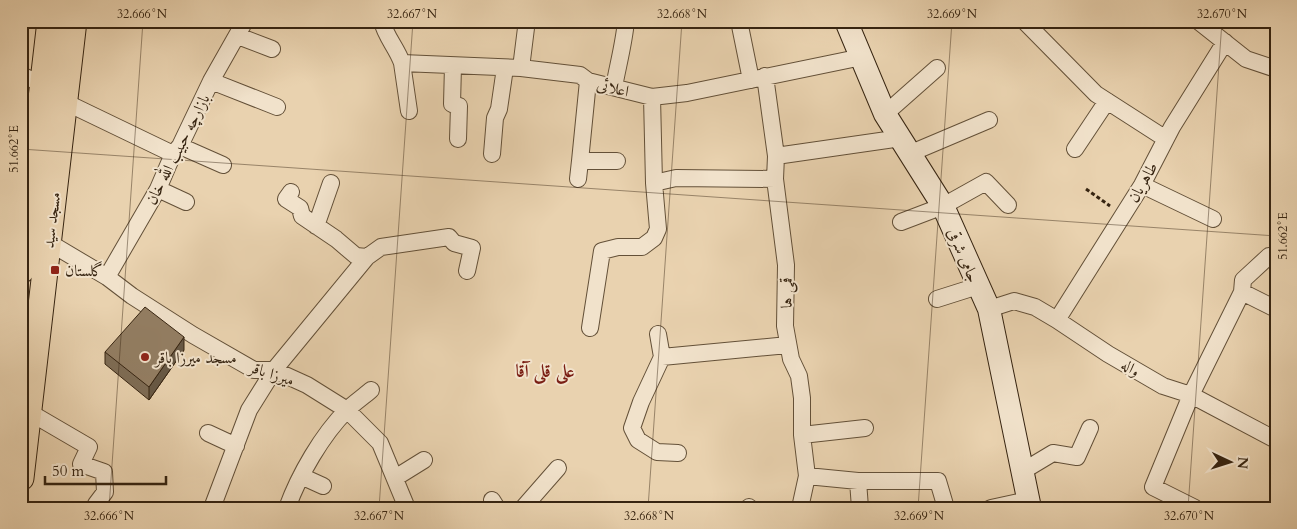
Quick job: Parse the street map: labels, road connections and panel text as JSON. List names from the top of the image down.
{
  "streets": {
    "main road": ["مسجد سید"],
    "street": [
      "اعلائی",
      "بازارچه حبیب الله خان",
      "طاهریان",
      "جامی شرقی",
      "قمی ها",
      "واله",
      "میرزا باقر"
    ]
  },
  "crossings": [
    ["اعلائی", "جامی شرقی"],
    ["اعلائی", "قمی ها"],
    ["بازارچه حبیب الله خان", "میرزا باقر"],
    ["طاهریان", "واله"],
    ["مسجد سید", "میرزا باقر"],
    ["جامی شرقی", "واله"]
  ],
  "districts": ["علی قلی آقا"],
  "places": {
    "transit": ["گلستان"],
    "other": ["مسجد میرزا باقر"]
  },
  "scale_bar": "50 m",
  "north": "right",
  "coordinates": [
    "32.666°N",
    "32.667°N",
    "32.668°N",
    "32.669°N",
    "32.670°N",
    "51.662°E"
  ]
}
